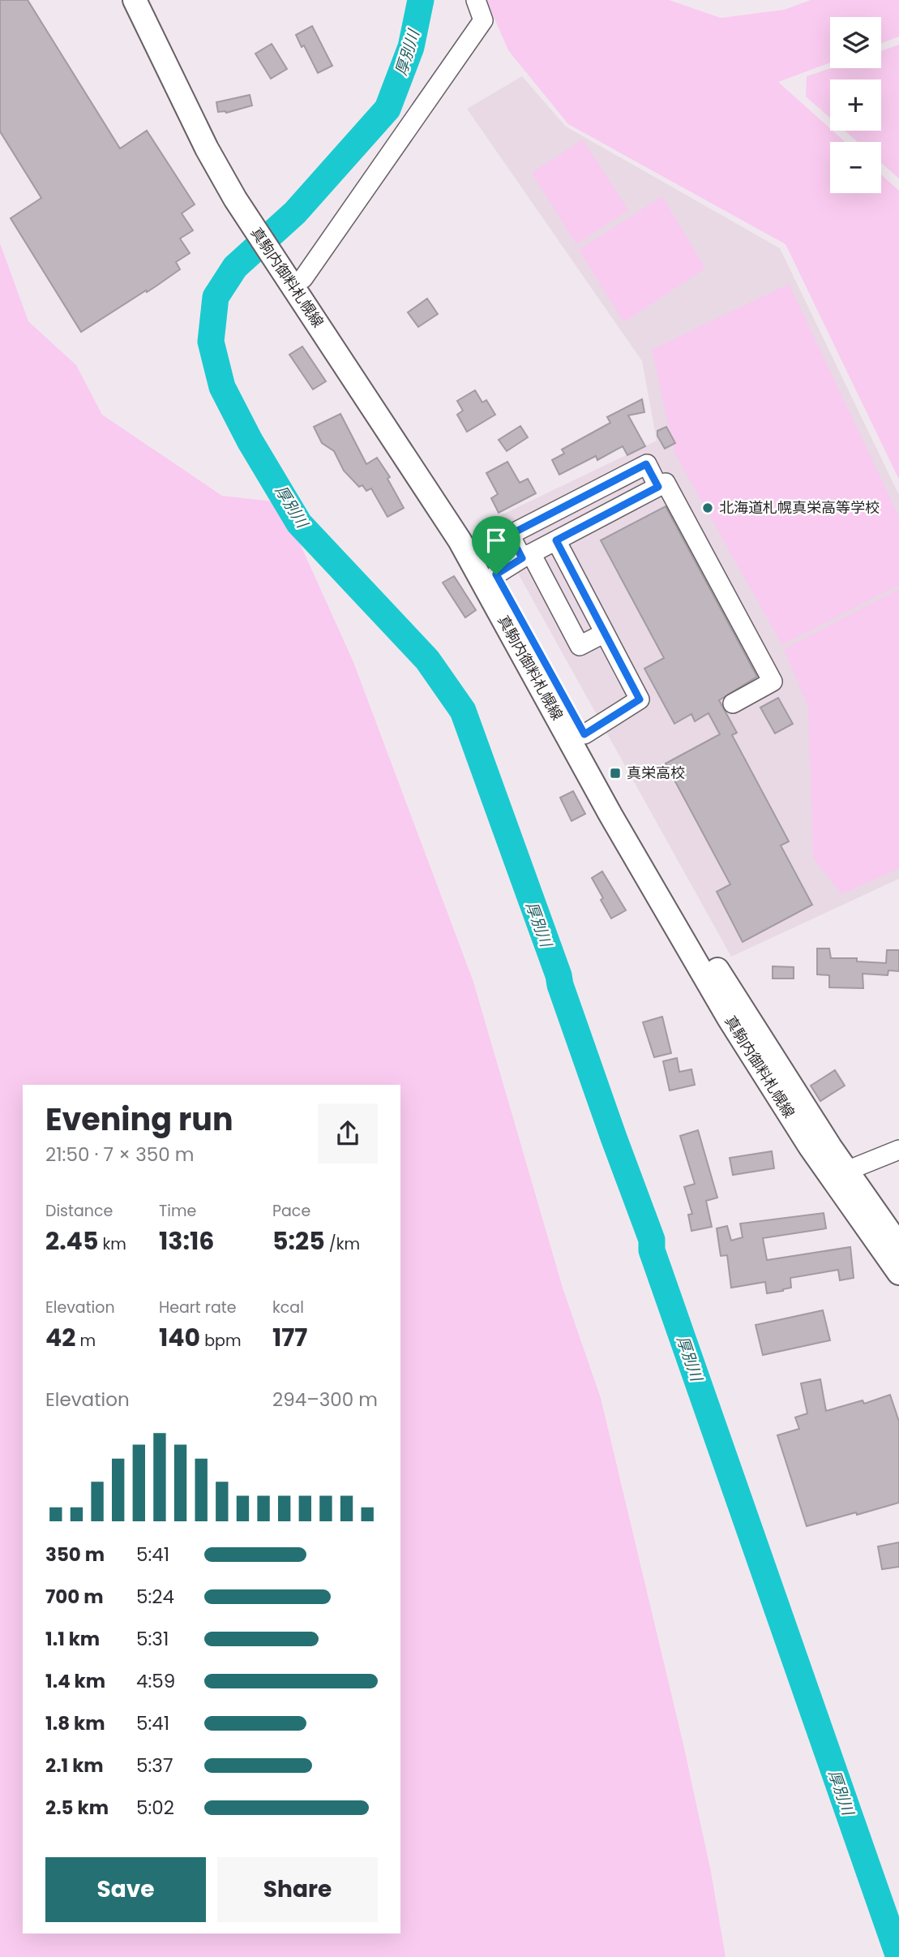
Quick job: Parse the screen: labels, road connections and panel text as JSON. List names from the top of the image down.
{
  "streets": {
    "main road": ["真駒内御料札幌線"]
  },
  "water": ["厚別川"],
  "places": {
    "other": ["北海道札幌真栄高等学校"],
    "transit": ["真栄高校"]
  },
  "page": {
    "map_buttons": ["+", "−"],
    "heading": ["Evening run", "21:50 · 7 × 350 m"],
    "stats": [
      ["Distance", "2.45 km"],
      ["Time", "13:16"],
      ["Pace", "5:25 /km"],
      ["Elevation", "42 m"],
      ["Heart rate", "140 bpm"],
      ["kcal", "177"]
    ],
    "chart": ["Elevation", "294–300 m"],
    "list": [
      {
        "name": "350 m",
        "note": "5:41"
      },
      {
        "name": "700 m",
        "note": "5:24"
      },
      {
        "name": "1.1 km",
        "note": "5:31"
      },
      {
        "name": "1.4 km",
        "note": "4:59"
      },
      {
        "name": "1.8 km",
        "note": "5:41"
      },
      {
        "name": "2.1 km",
        "note": "5:37"
      },
      {
        "name": "2.5 km",
        "note": "5:02"
      }
    ],
    "buttons": ["Save", "Share"]
  }
}
